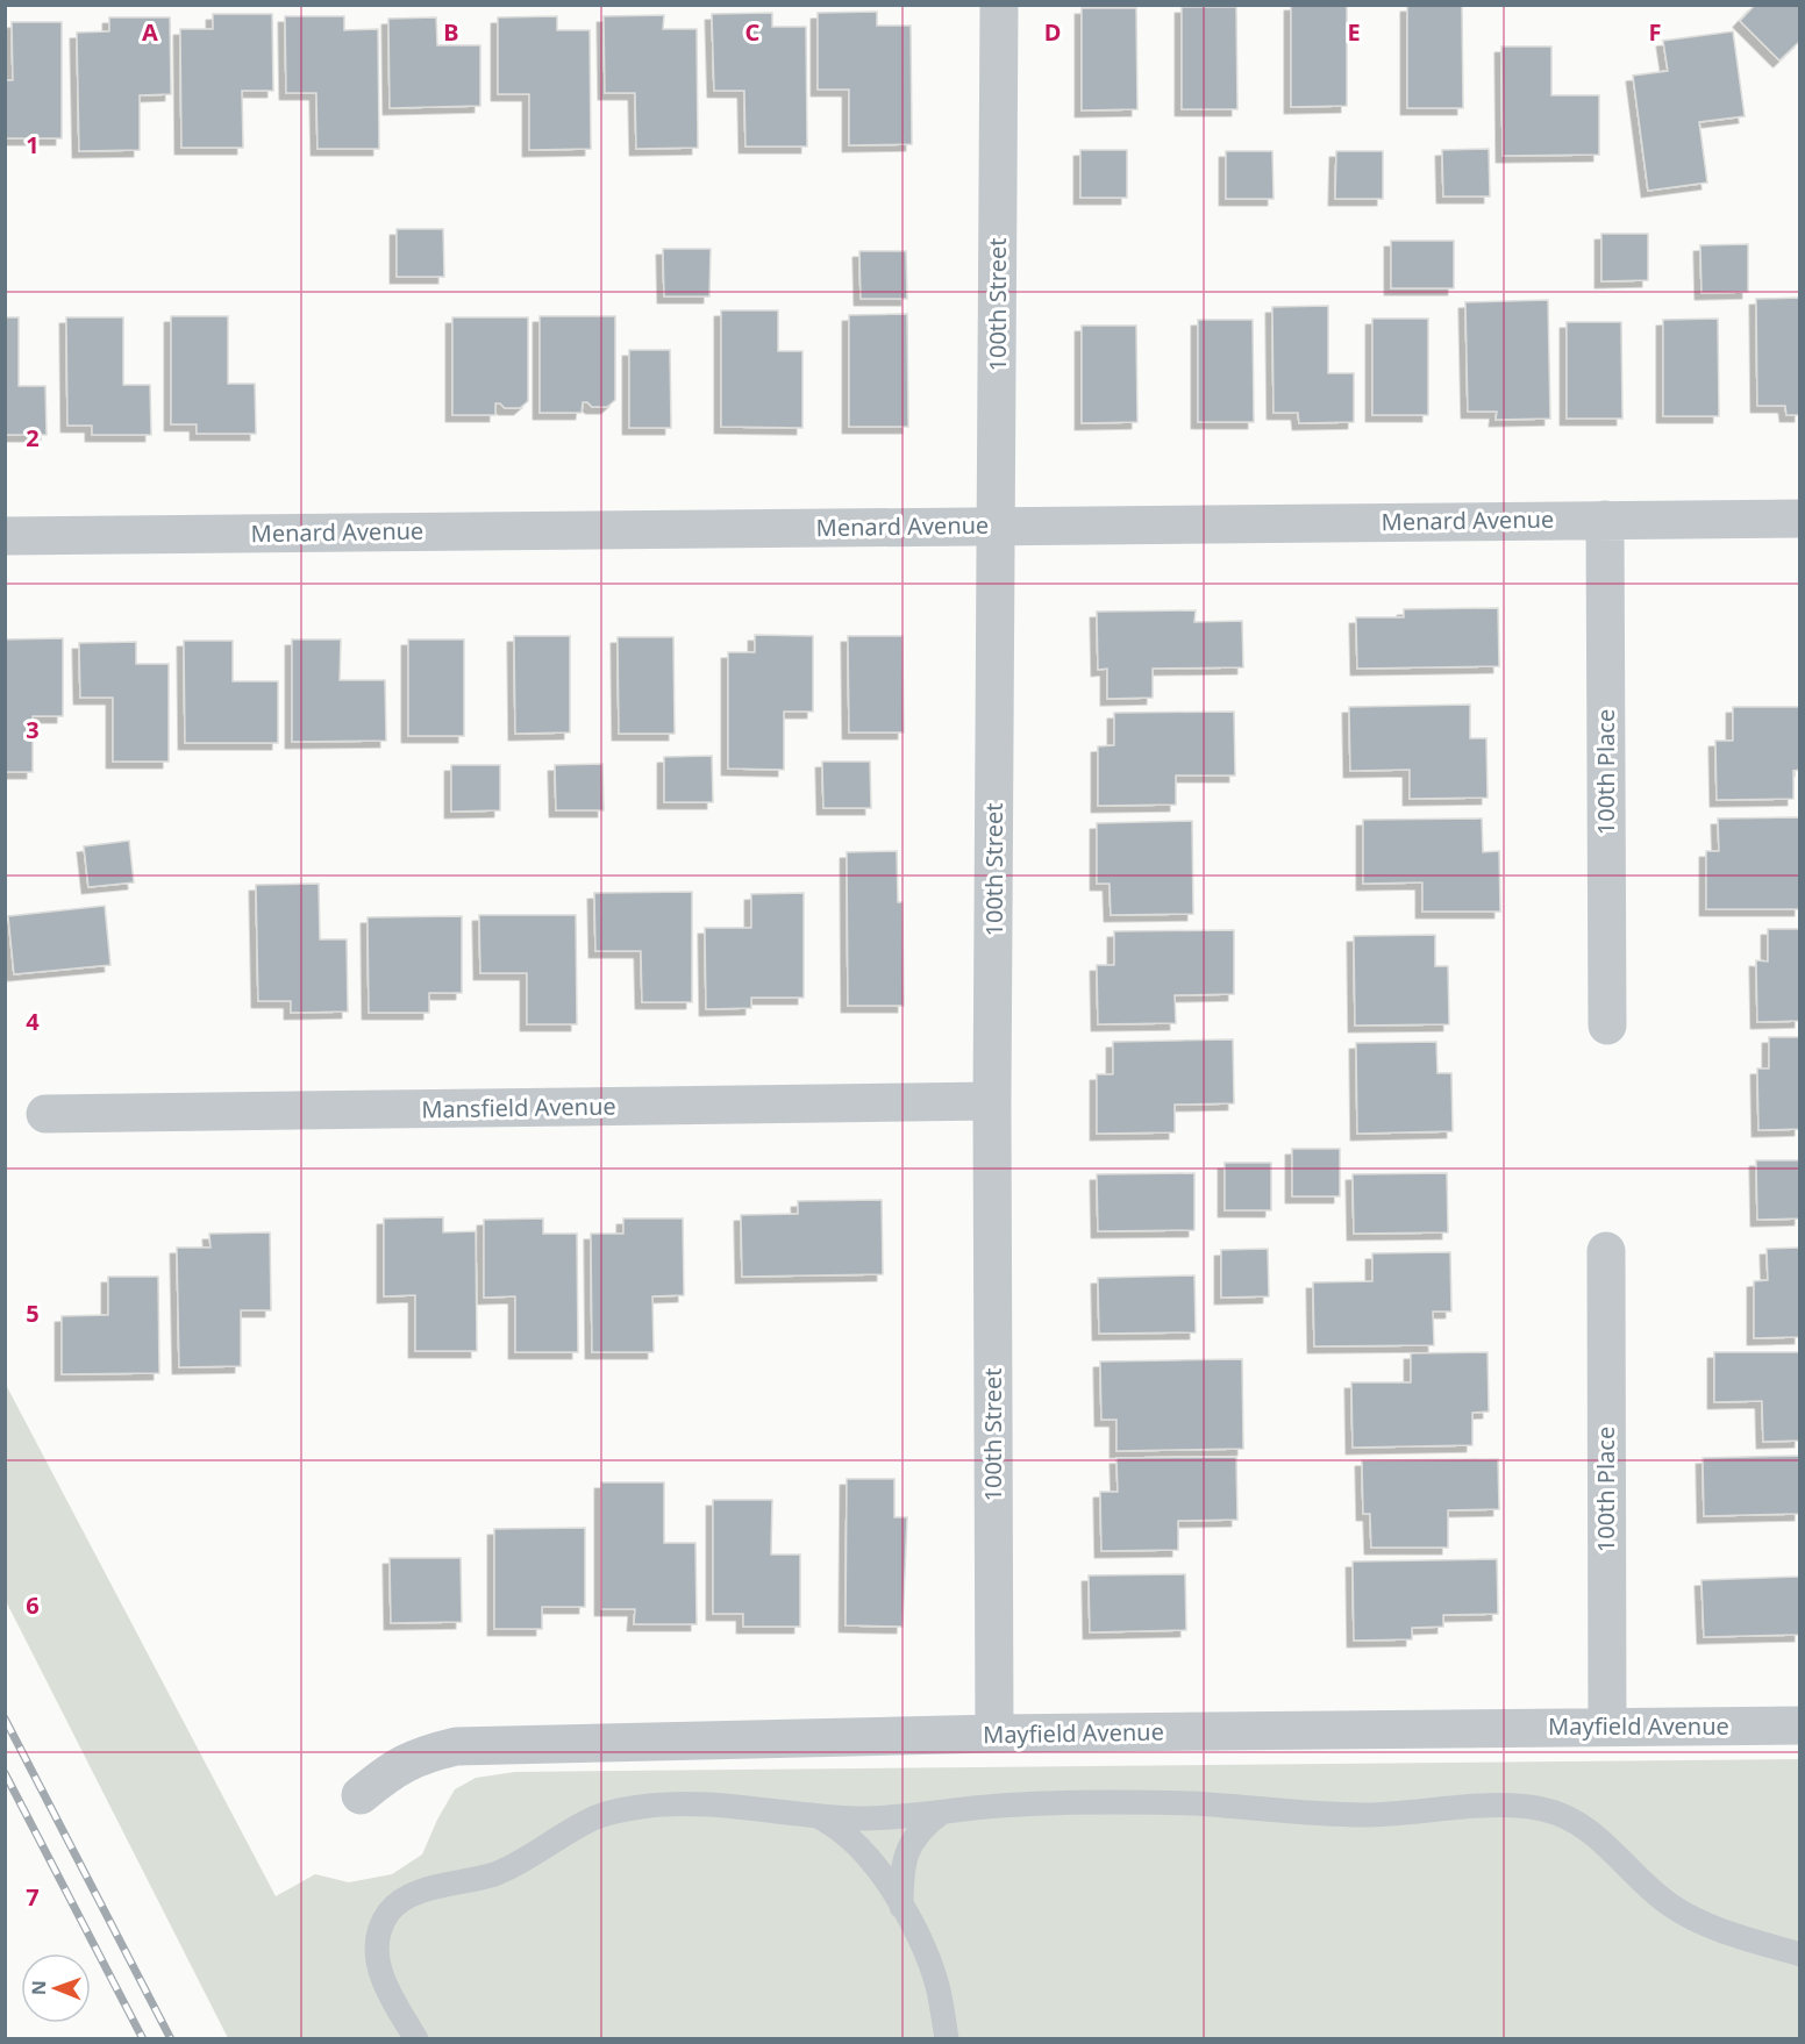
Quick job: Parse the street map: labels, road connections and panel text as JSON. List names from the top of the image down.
{
  "streets": {
    "street": [
      "100th Street",
      "Menard Avenue",
      "100th Place",
      "Mansfield Avenue",
      "Mayfield Avenue"
    ]
  },
  "crossings": [
    ["100th Street", "Menard Avenue"],
    ["100th Street", "Mansfield Avenue"],
    ["100th Street", "Mayfield Avenue"],
    ["Menard Avenue", "100th Place"],
    ["100th Place", "Mayfield Avenue"]
  ],
  "north": "left",
  "grid": {
    "columns": [
      "A",
      "B",
      "C",
      "D",
      "E",
      "F"
    ],
    "rows": [
      "1",
      "2",
      "3",
      "4",
      "5",
      "6",
      "7"
    ]
  }
}
